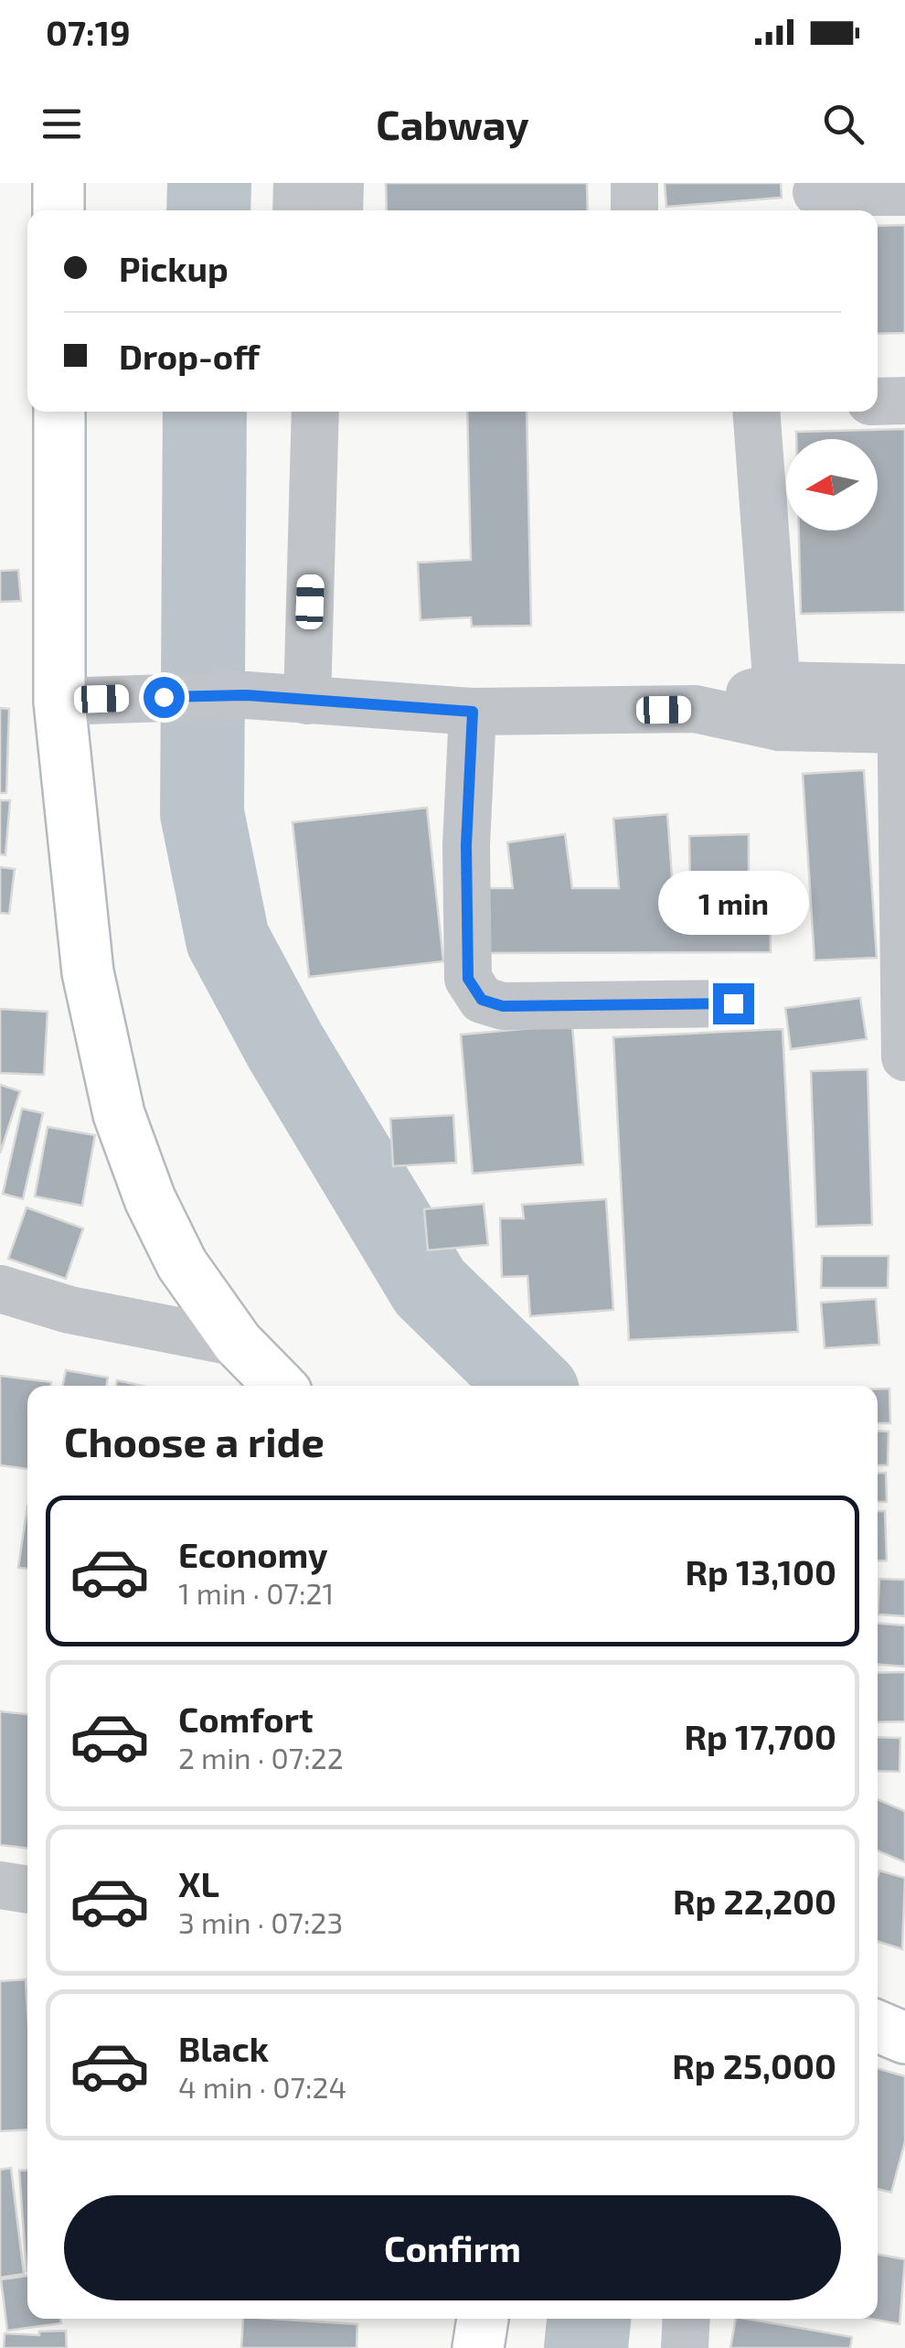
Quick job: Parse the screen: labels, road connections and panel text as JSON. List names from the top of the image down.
{
  "north": "left",
  "page": {
    "status": "07:19",
    "header": "Cabway",
    "banner": ["Pickup", "Drop-off"],
    "bubble": "1 min",
    "heading": "Choose a ride",
    "list": [
      {
        "name": "Economy",
        "note": "1 min · 07:21",
        "value": "Rp 13,100"
      },
      {
        "name": "Comfort",
        "note": "2 min · 07:22",
        "value": "Rp 17,700"
      },
      {
        "name": "XL",
        "note": "3 min · 07:23",
        "value": "Rp 22,200"
      },
      {
        "name": "Black",
        "note": "4 min · 07:24",
        "value": "Rp 25,000"
      }
    ],
    "buttons": "Confirm"
  }
}
